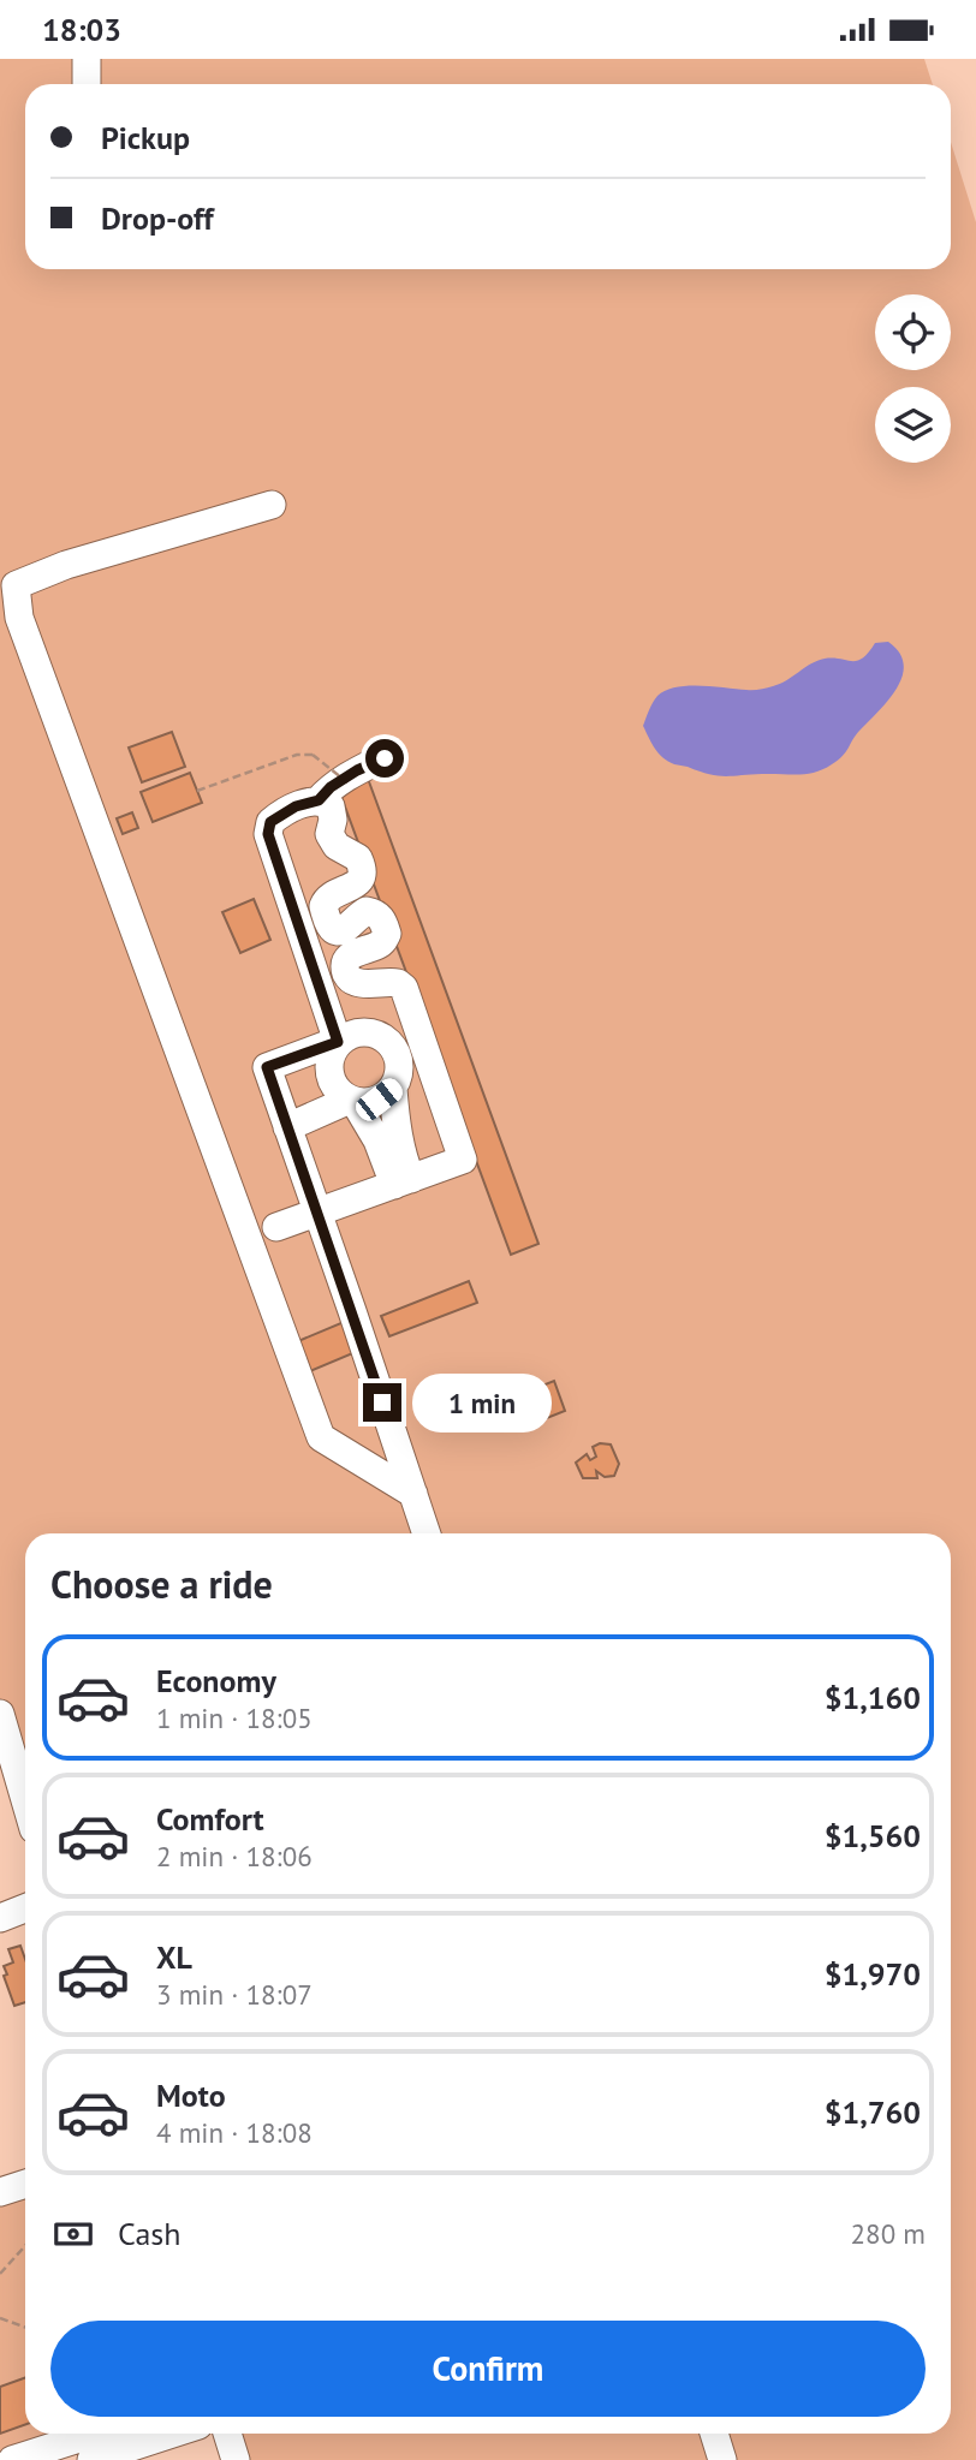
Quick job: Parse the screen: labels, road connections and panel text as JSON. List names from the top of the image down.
{
  "page": {
    "status": "18:03",
    "banner": ["Pickup", "Drop-off"],
    "bubble": "1 min",
    "heading": "Choose a ride",
    "list": [
      {
        "name": "Economy",
        "note": "1 min · 18:05",
        "value": "$1,160"
      },
      {
        "name": "Comfort",
        "note": "2 min · 18:06",
        "value": "$1,560"
      },
      {
        "name": "XL",
        "note": "3 min · 18:07",
        "value": "$1,970"
      },
      {
        "name": "Moto",
        "note": "4 min · 18:08",
        "value": "$1,760"
      }
    ],
    "pay": ["Cash", "280 m"],
    "buttons": "Confirm"
  }
}
